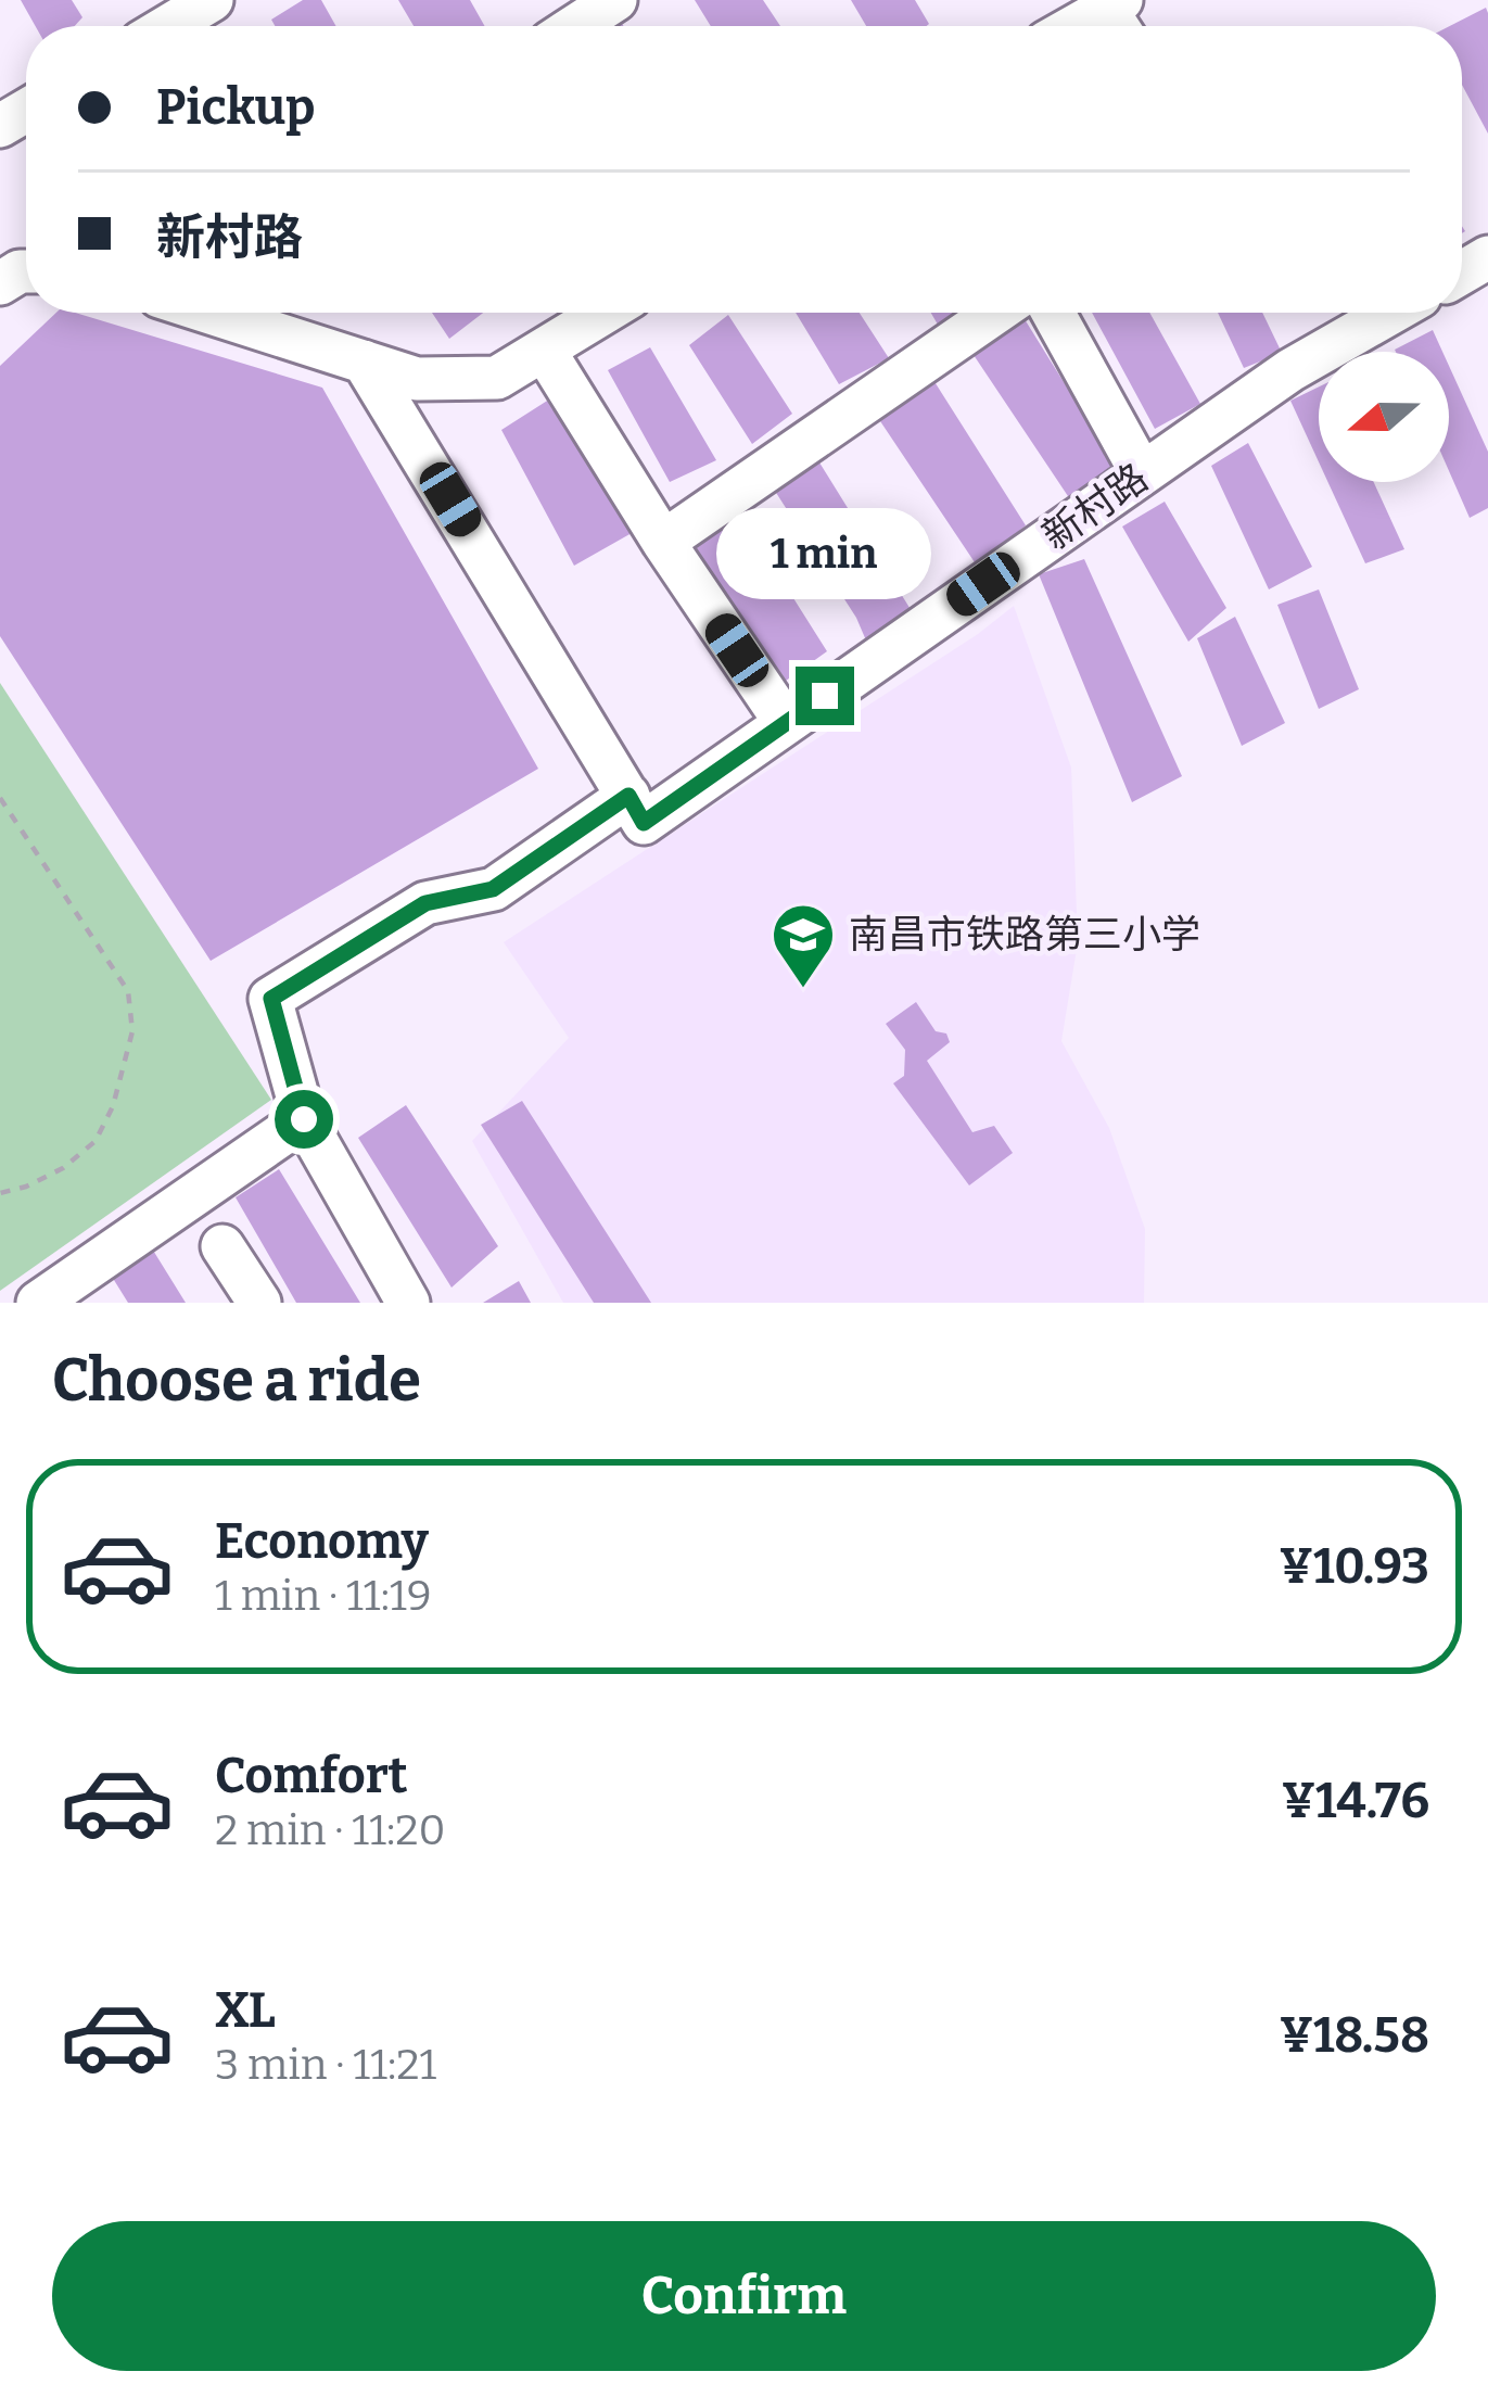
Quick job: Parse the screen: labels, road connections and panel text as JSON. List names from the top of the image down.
{
  "streets": {
    "street": ["新村路"]
  },
  "places": {
    "school or university": ["南昌市铁路第三小学"]
  },
  "north": "left",
  "page": {
    "banner": ["Pickup", "新村路"],
    "bubble": "1 min",
    "heading": "Choose a ride",
    "list": [
      {
        "name": "Economy",
        "note": "1 min · 11:19",
        "value": "¥10.93"
      },
      {
        "name": "Comfort",
        "note": "2 min · 11:20",
        "value": "¥14.76"
      },
      {
        "name": "XL",
        "note": "3 min · 11:21",
        "value": "¥18.58"
      }
    ],
    "buttons": "Confirm"
  }
}
